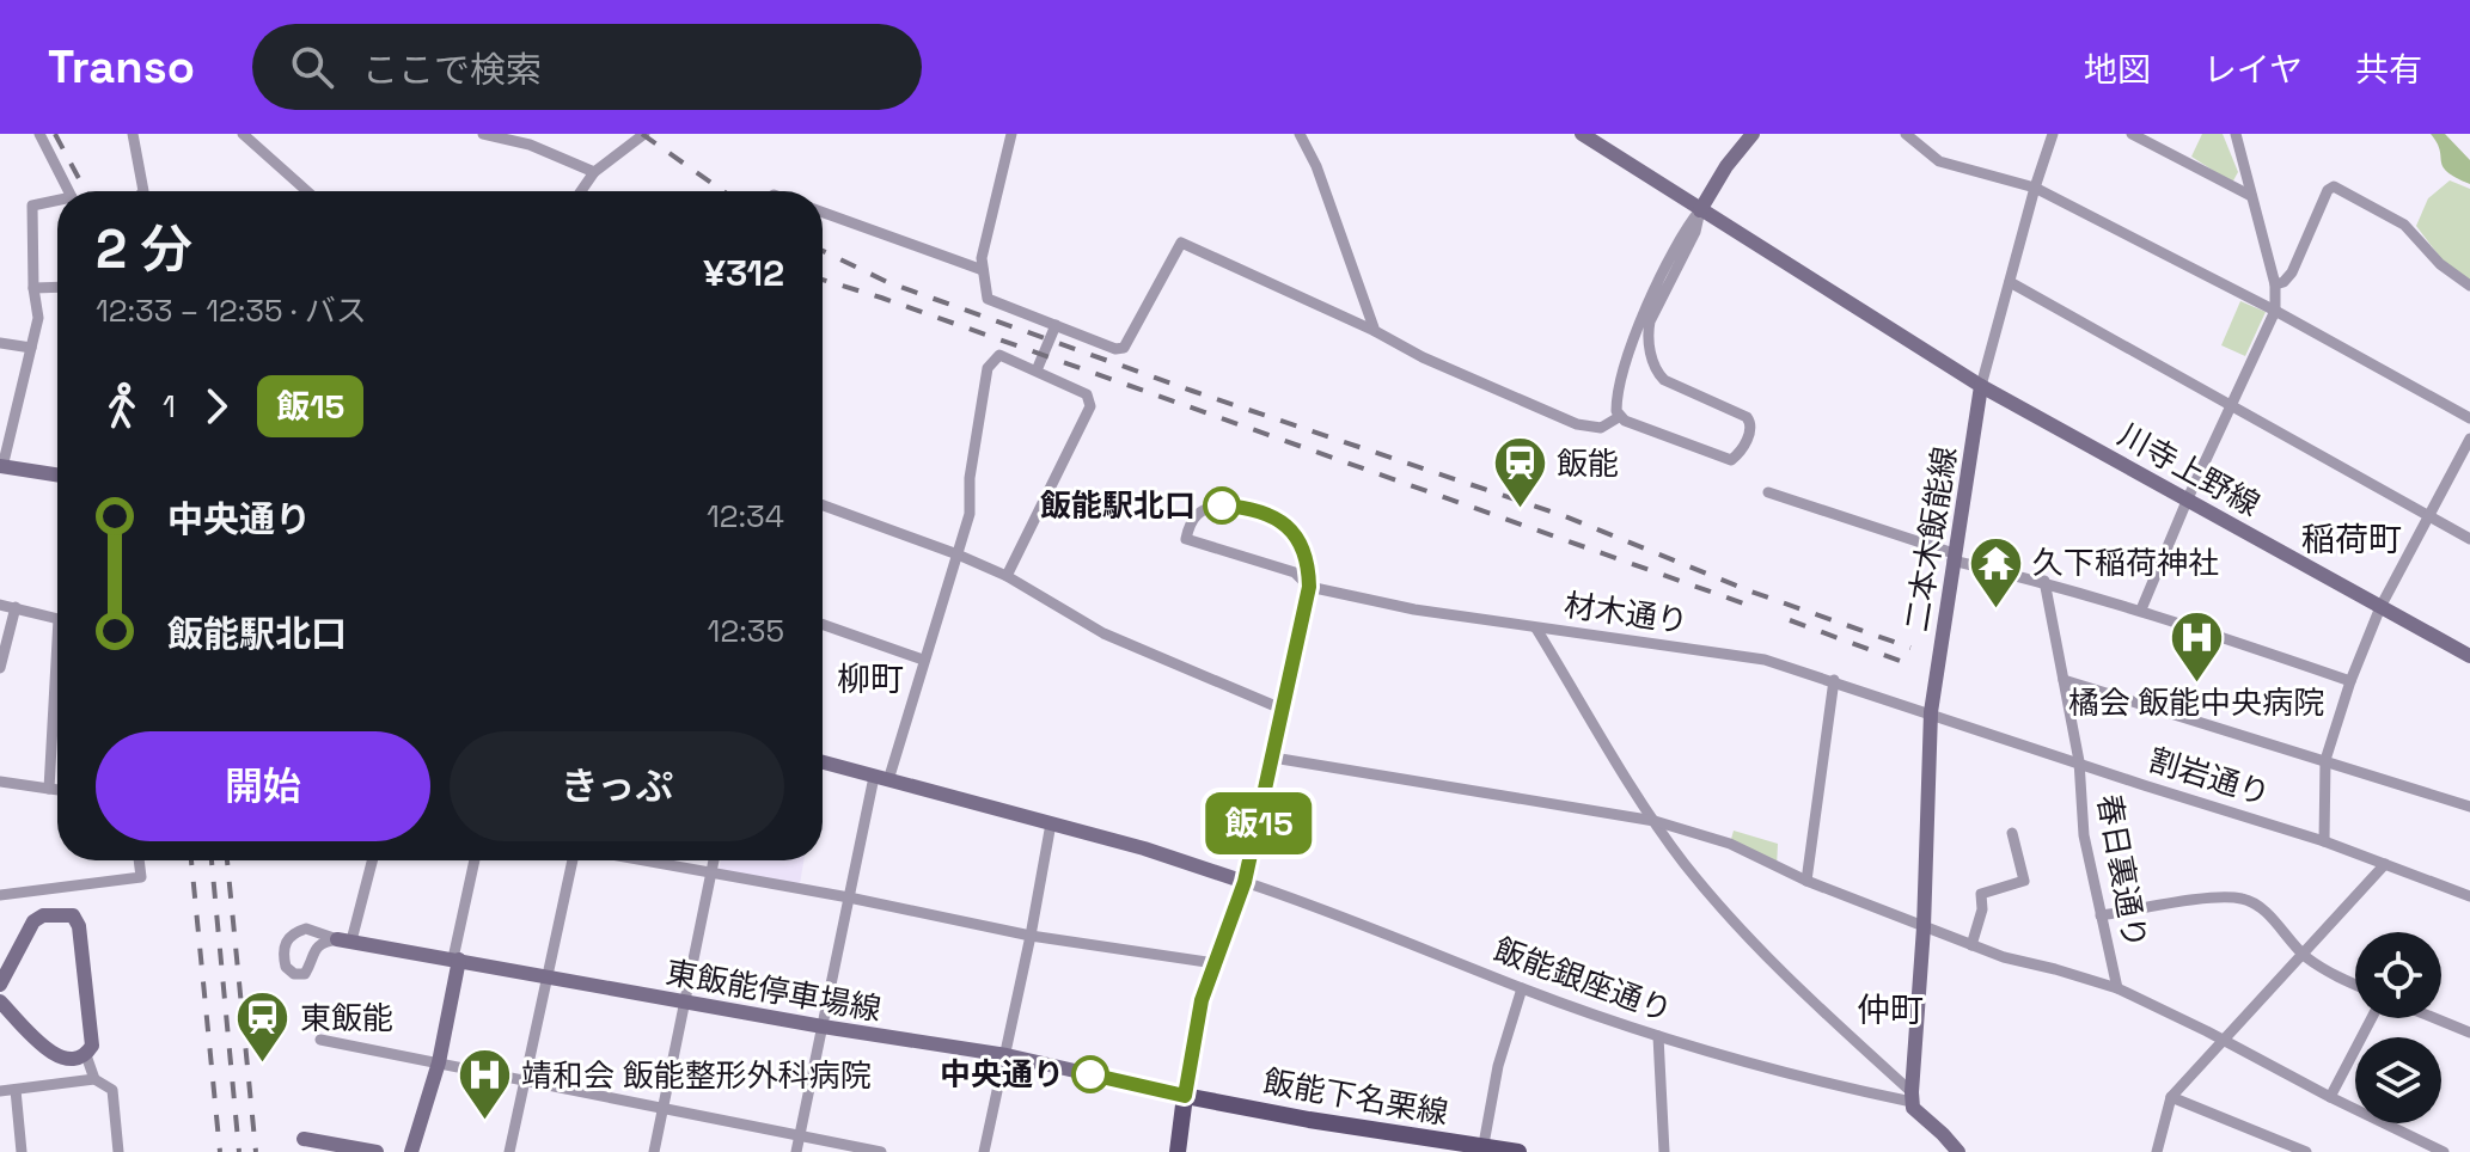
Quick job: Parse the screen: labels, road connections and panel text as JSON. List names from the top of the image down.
{
  "streets": {
    "main road": [
      "川寺上野線",
      "二本木飯能線",
      "東飯能停車場線",
      "飯能下名栗線"
    ],
    "street": [
      "材木通り",
      "割岩通り",
      "春日裏通り",
      "飯能銀座通り"
    ]
  },
  "crossings": [
    ["川寺上野線", "二本木飯能線"],
    ["二本木飯能線", "材木通り"],
    ["二本木飯能線", "割岩通り"],
    ["二本木飯能線", "飯能銀座通り"],
    ["材木通り", "割岩通り"],
    ["割岩通り", "春日裏通り"],
    ["東飯能停車場線", "飯能下名栗線"]
  ],
  "districts": ["稲荷町", "柳町", "仲町"],
  "places": {
    "other": ["飯能駅北口", "中央通り"],
    "station": ["飯能", "東飯能"],
    "temple": ["久下稲荷神社"],
    "hospital": ["橘会 飯能中央病院", "靖和会 飯能整形外科病院"]
  },
  "lines": ["bus line 飯15"],
  "page": {
    "header": "Transo",
    "search": "ここで検索",
    "nav": ["地図", "レイヤ", "共有"],
    "on_map": "飯15",
    "heading": ["2 分", "12:33 – 12:35 · バス", "¥312"],
    "legs": ["1", "飯15"],
    "list": [
      {
        "name": "中央通り",
        "value": "12:34"
      },
      {
        "name": "飯能駅北口",
        "value": "12:35"
      }
    ],
    "buttons": ["開始", "きっぷ"]
  }
}
